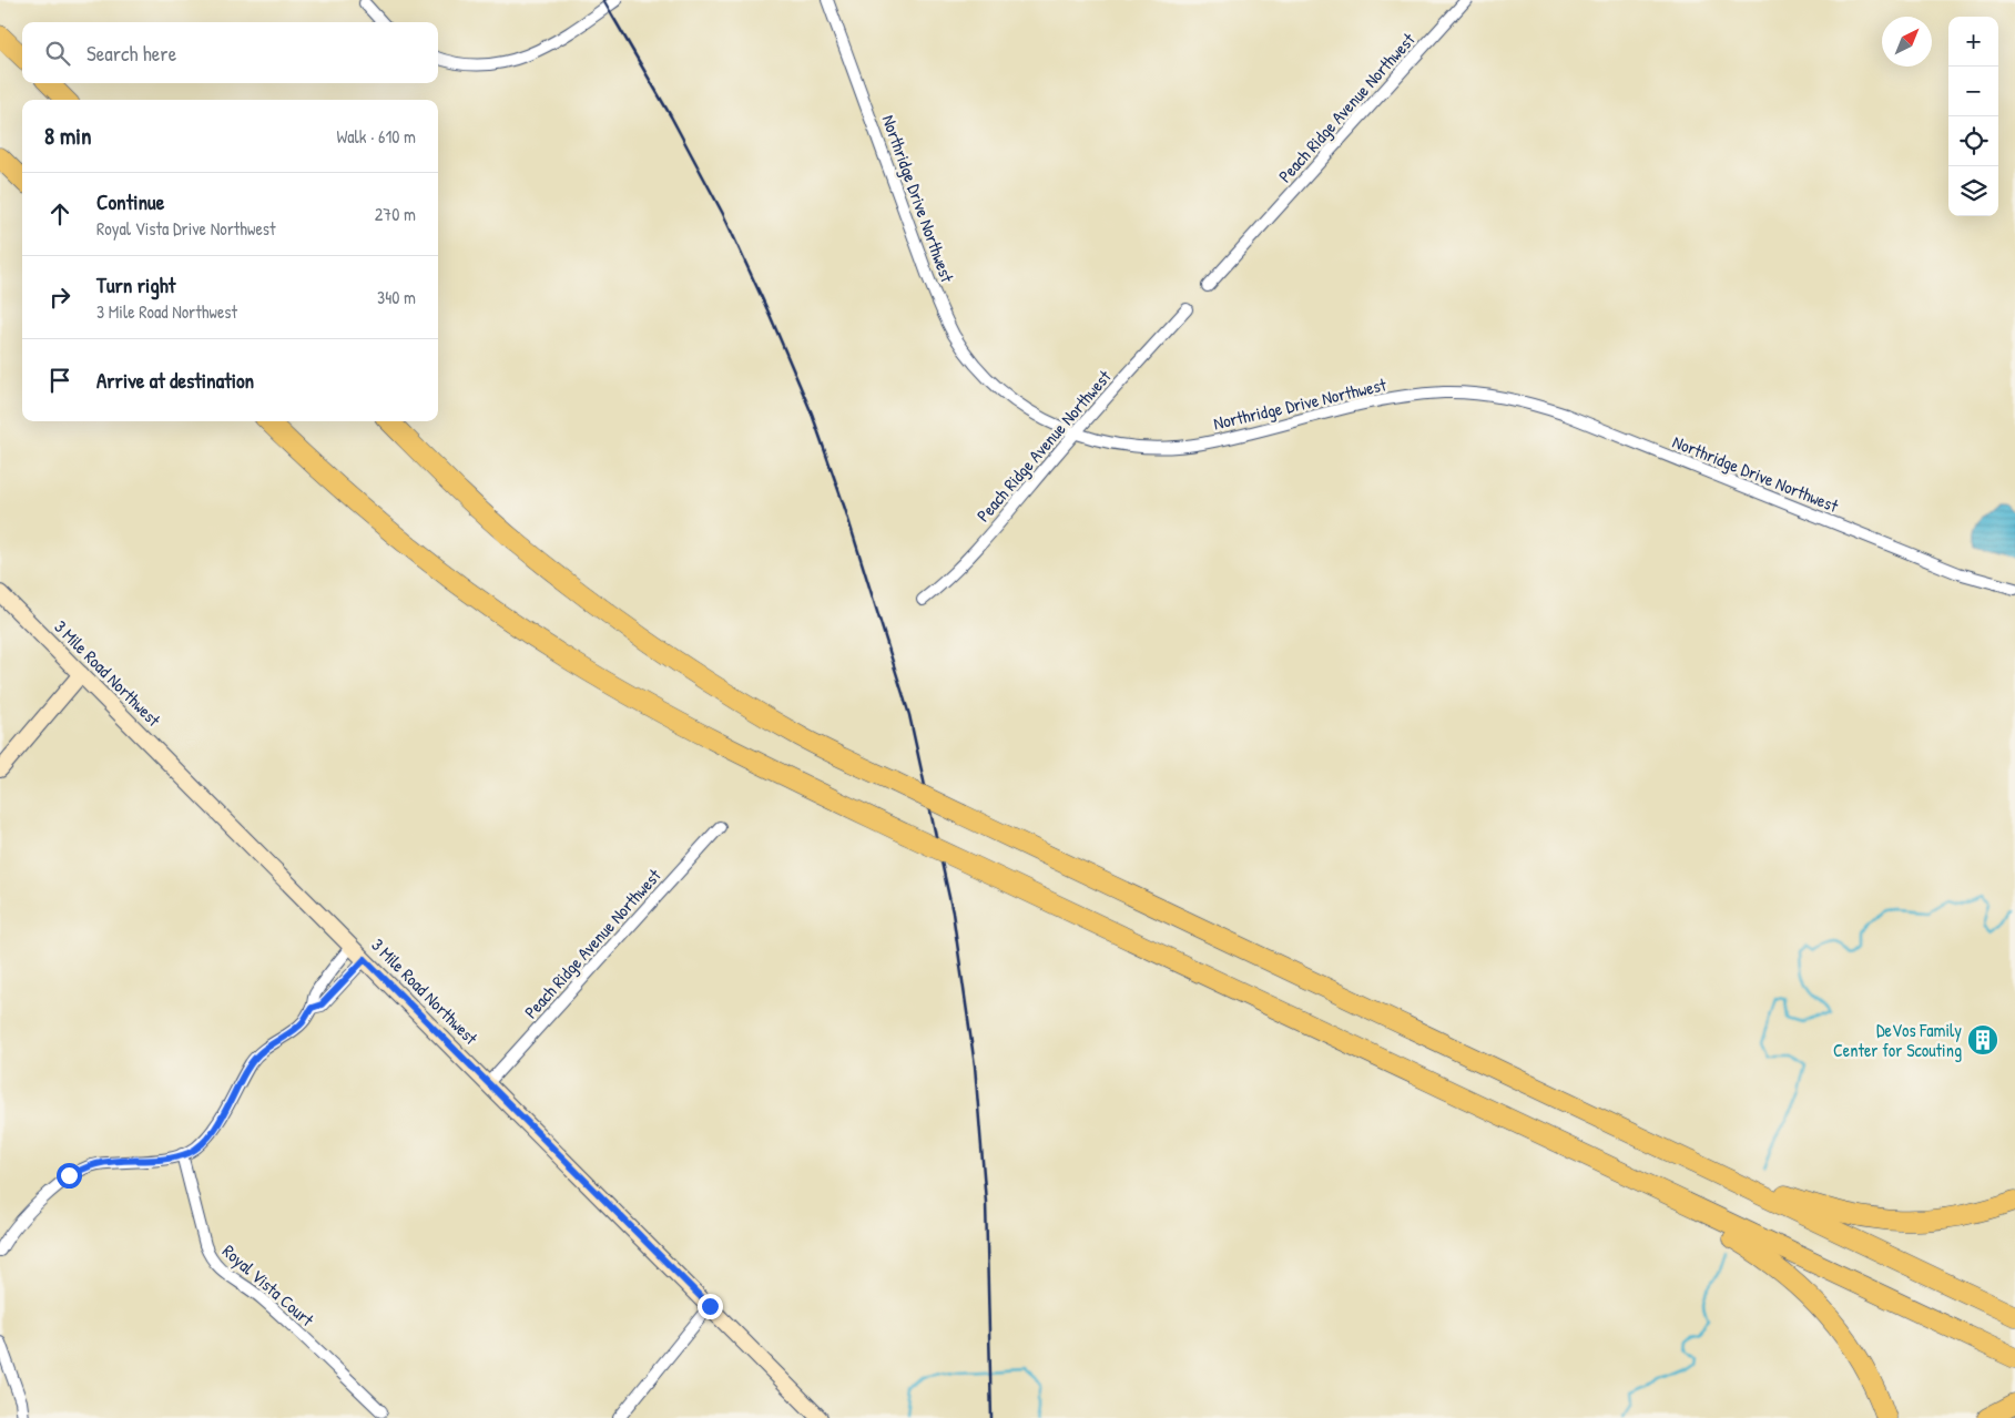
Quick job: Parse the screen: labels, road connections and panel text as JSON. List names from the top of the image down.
{
  "streets": {
    "main road": ["3 Mile Road Northwest"],
    "street": ["Peach Ridge Avenue Northwest", "Northridge Drive Northwest", "Royal Vista Court"]
  },
  "crossings": [
    ["Peach Ridge Avenue Northwest", "Northridge Drive Northwest"],
    ["Peach Ridge Avenue Northwest", "3 Mile Road Northwest"]
  ],
  "places": {
    "building": ["DeVos Family Center for Scouting"]
  },
  "north": "top right",
  "page": {
    "map_buttons": ["+", "−"],
    "search": "Search here",
    "heading": ["8 min", "Walk · 610 m"],
    "list": [
      ["Continue", "Royal Vista Drive Northwest", "270 m"],
      ["Turn right", "3 Mile Road Northwest", "340 m"],
      "Arrive at destination"
    ]
  }
}
